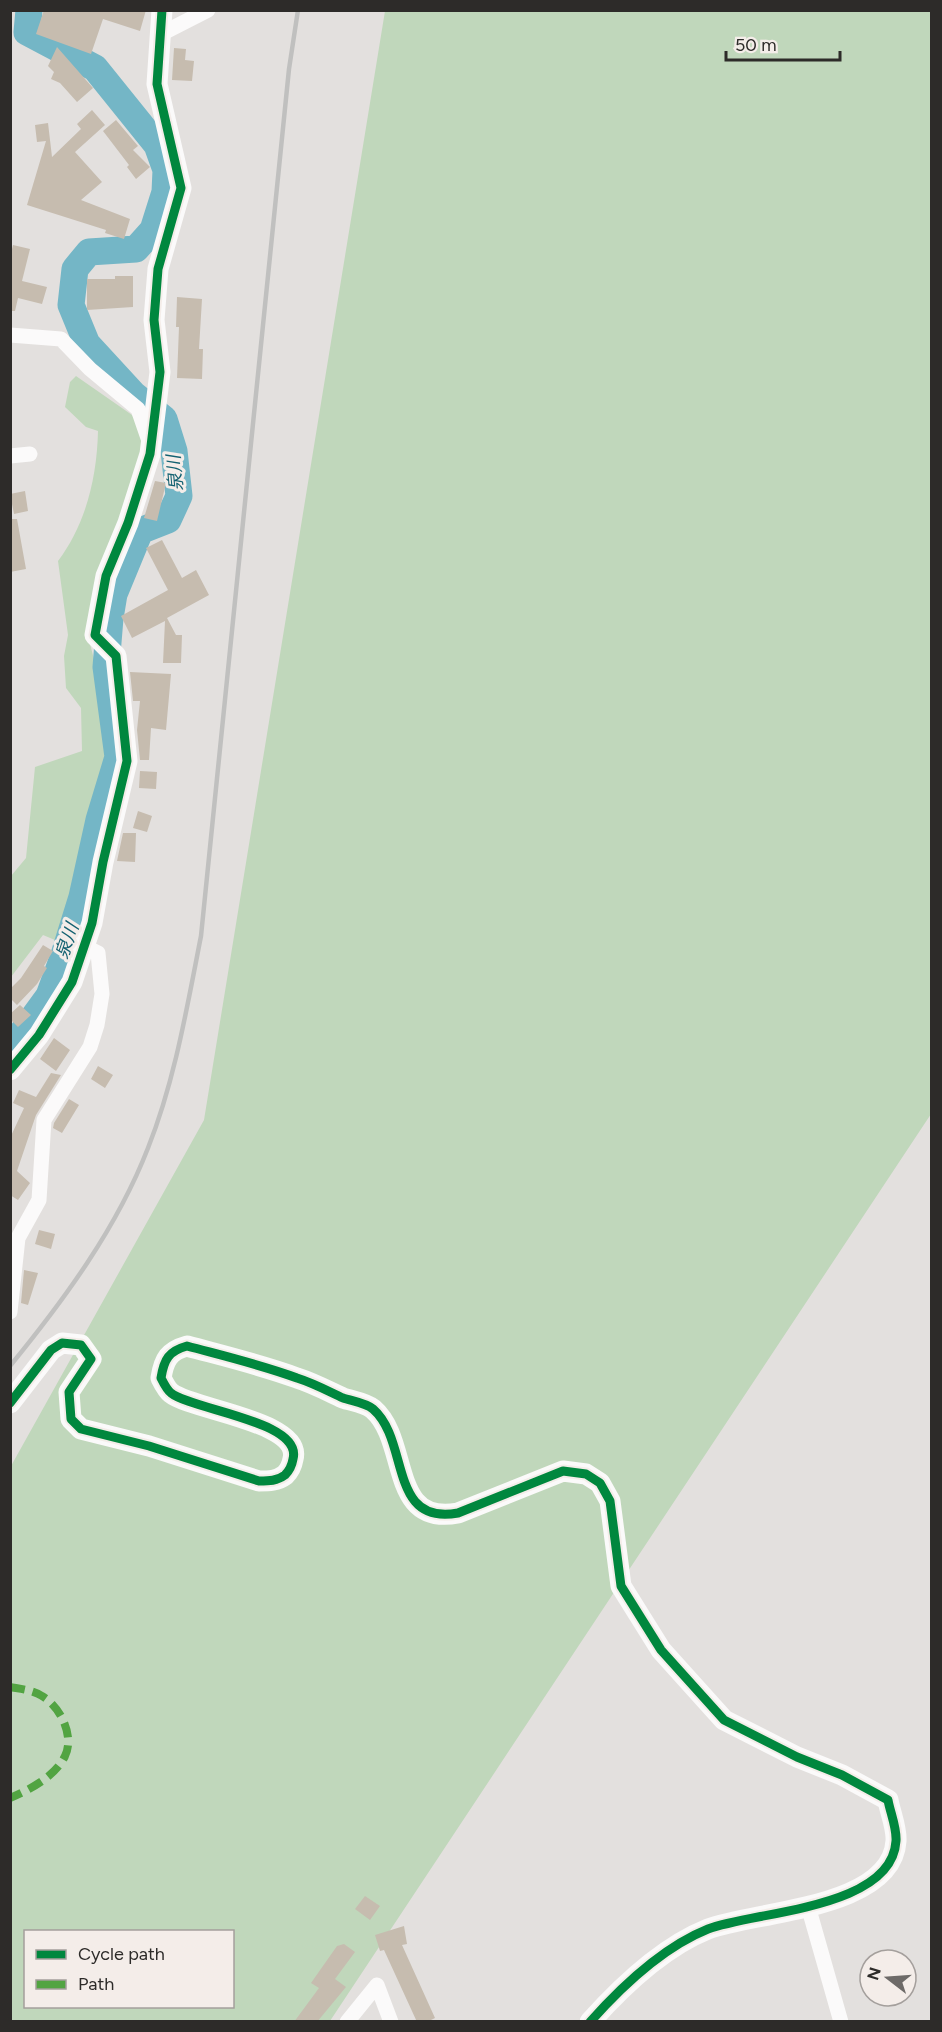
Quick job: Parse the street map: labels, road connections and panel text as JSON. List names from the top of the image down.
{
  "water": ["泉川"],
  "legend": ["Cycle path", "Path"],
  "scale_bar": "50 m",
  "north": "left"
}
